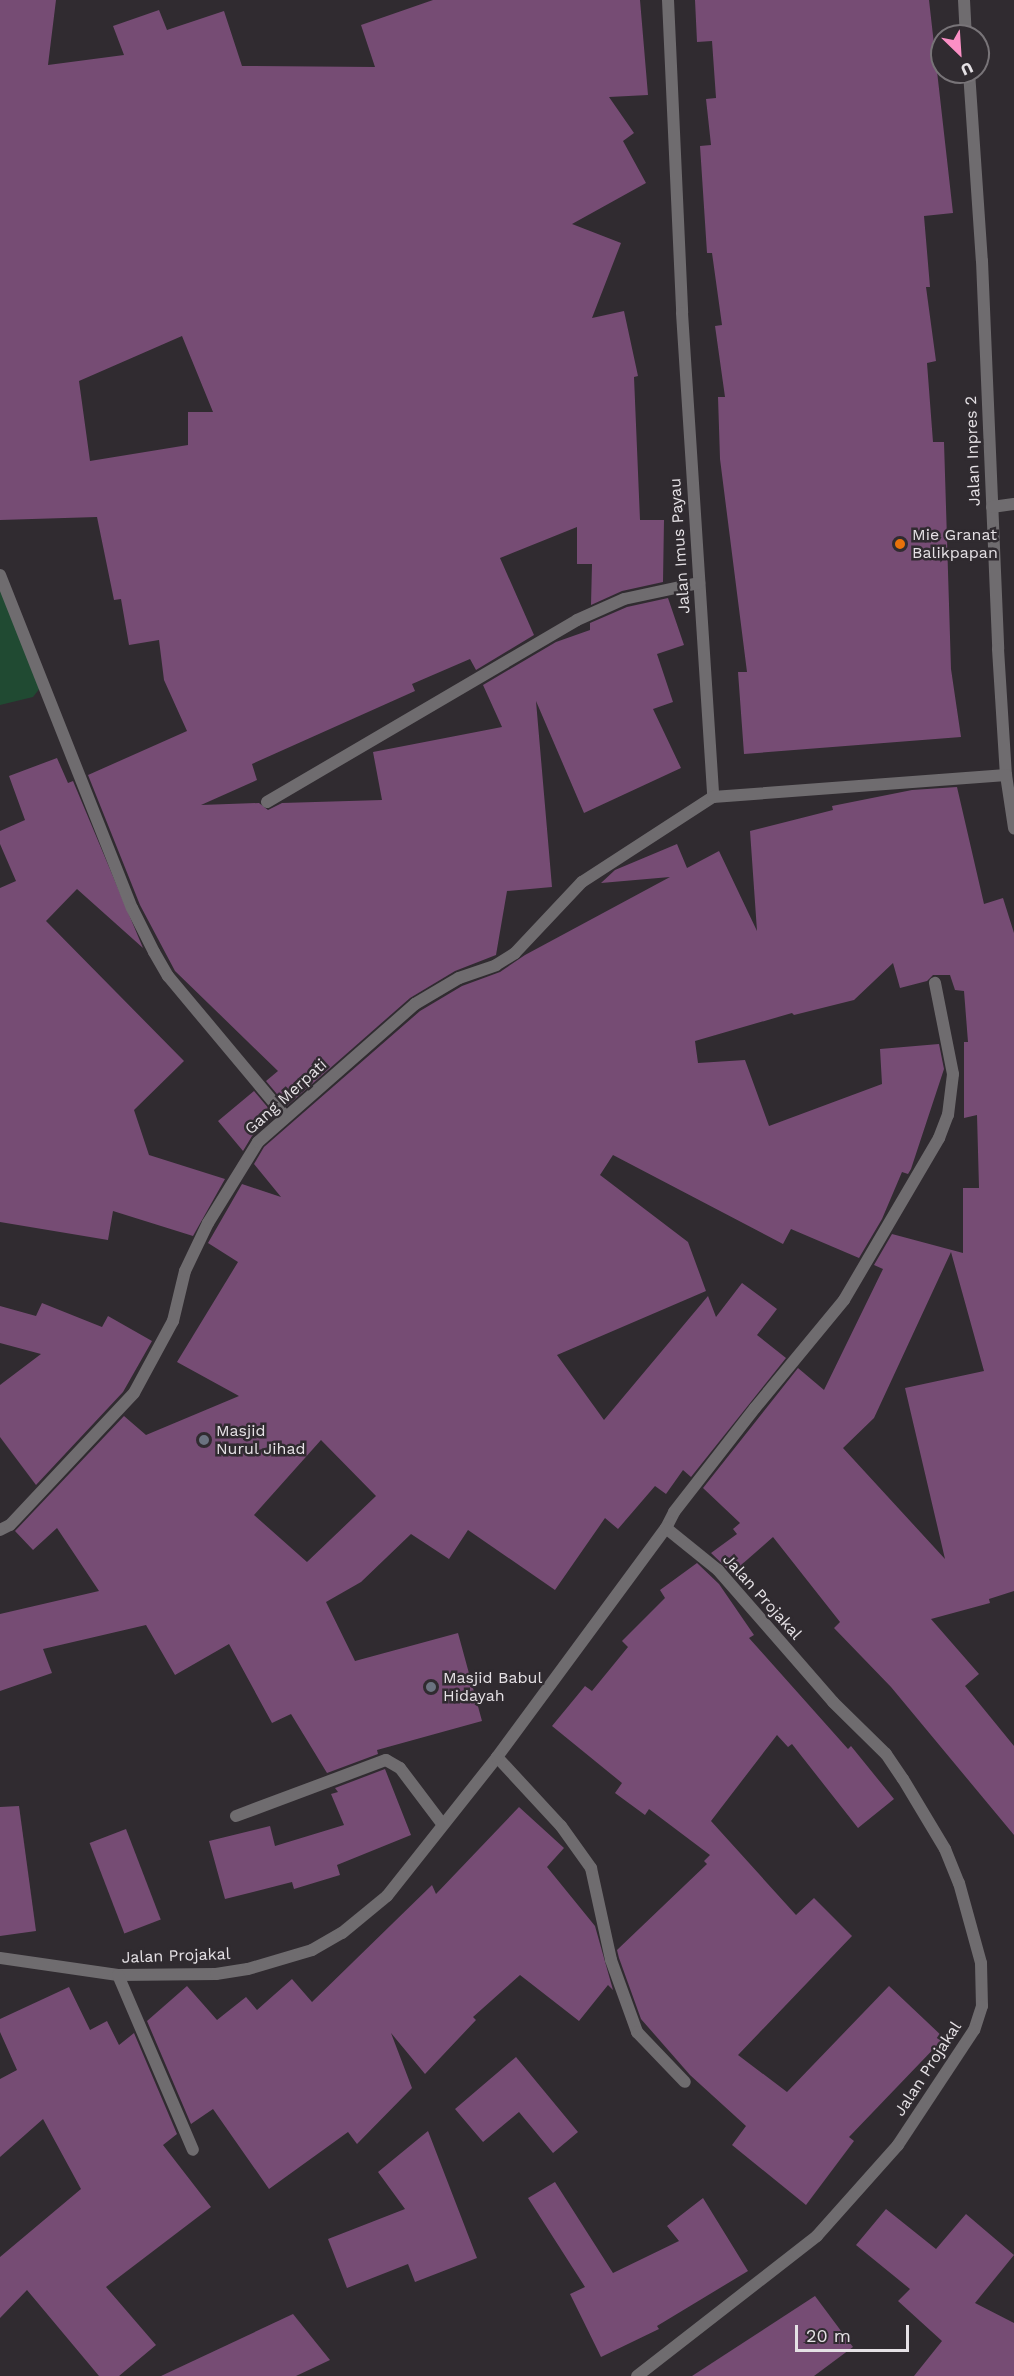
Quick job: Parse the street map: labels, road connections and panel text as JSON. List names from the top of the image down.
{
  "streets": {
    "street": [
      "Jalan Inpres 2",
      "Jalan Imus Payau",
      "Gang Merpati",
      "Jalan Projakal"
    ]
  },
  "crossings": [
    ["Jalan Imus Payau", "Gang Merpati"]
  ],
  "places": ["Mie Granat Balikpapan", "Masjid Nurul Jihad", "Masjid Babul Hidayah"],
  "scale_bar": "20 m",
  "north": "bottom right"
}
